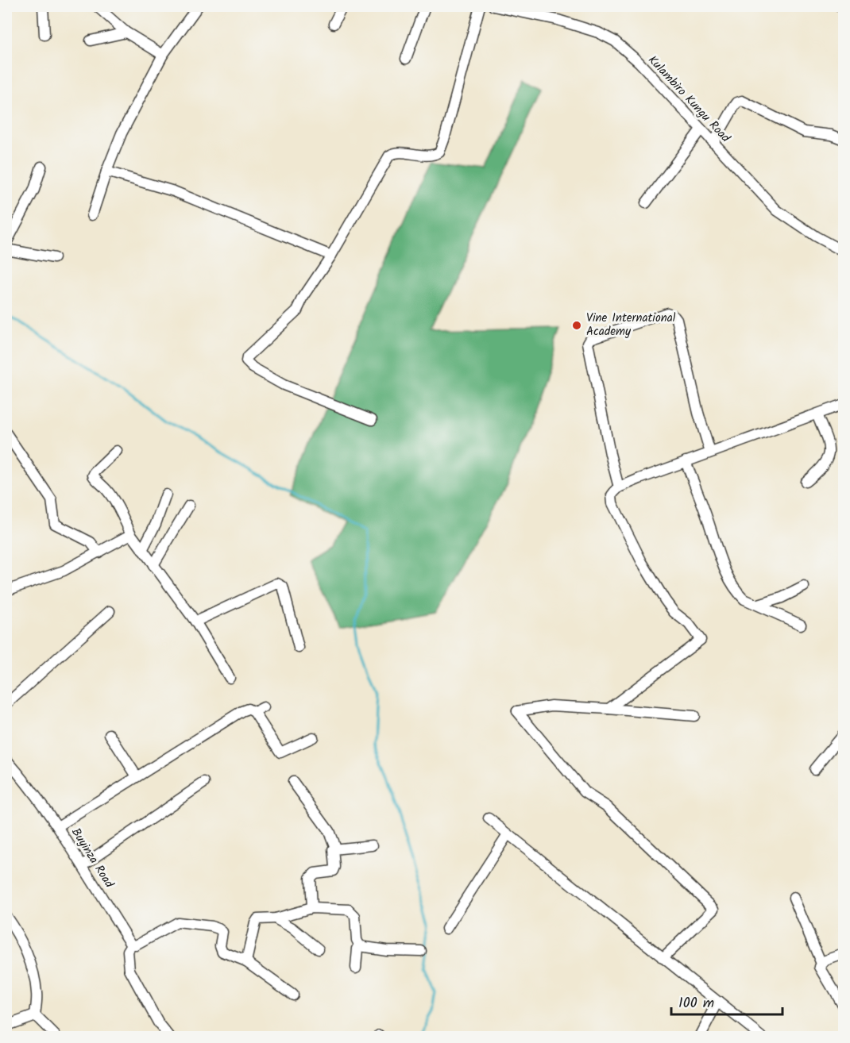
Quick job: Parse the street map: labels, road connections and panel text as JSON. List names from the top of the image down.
{
  "streets": {
    "street": ["Kulambiro Kungu Road", "Buyinza Road"]
  },
  "places": ["Vine International Academy"],
  "scale_bar": "100 m"
}
